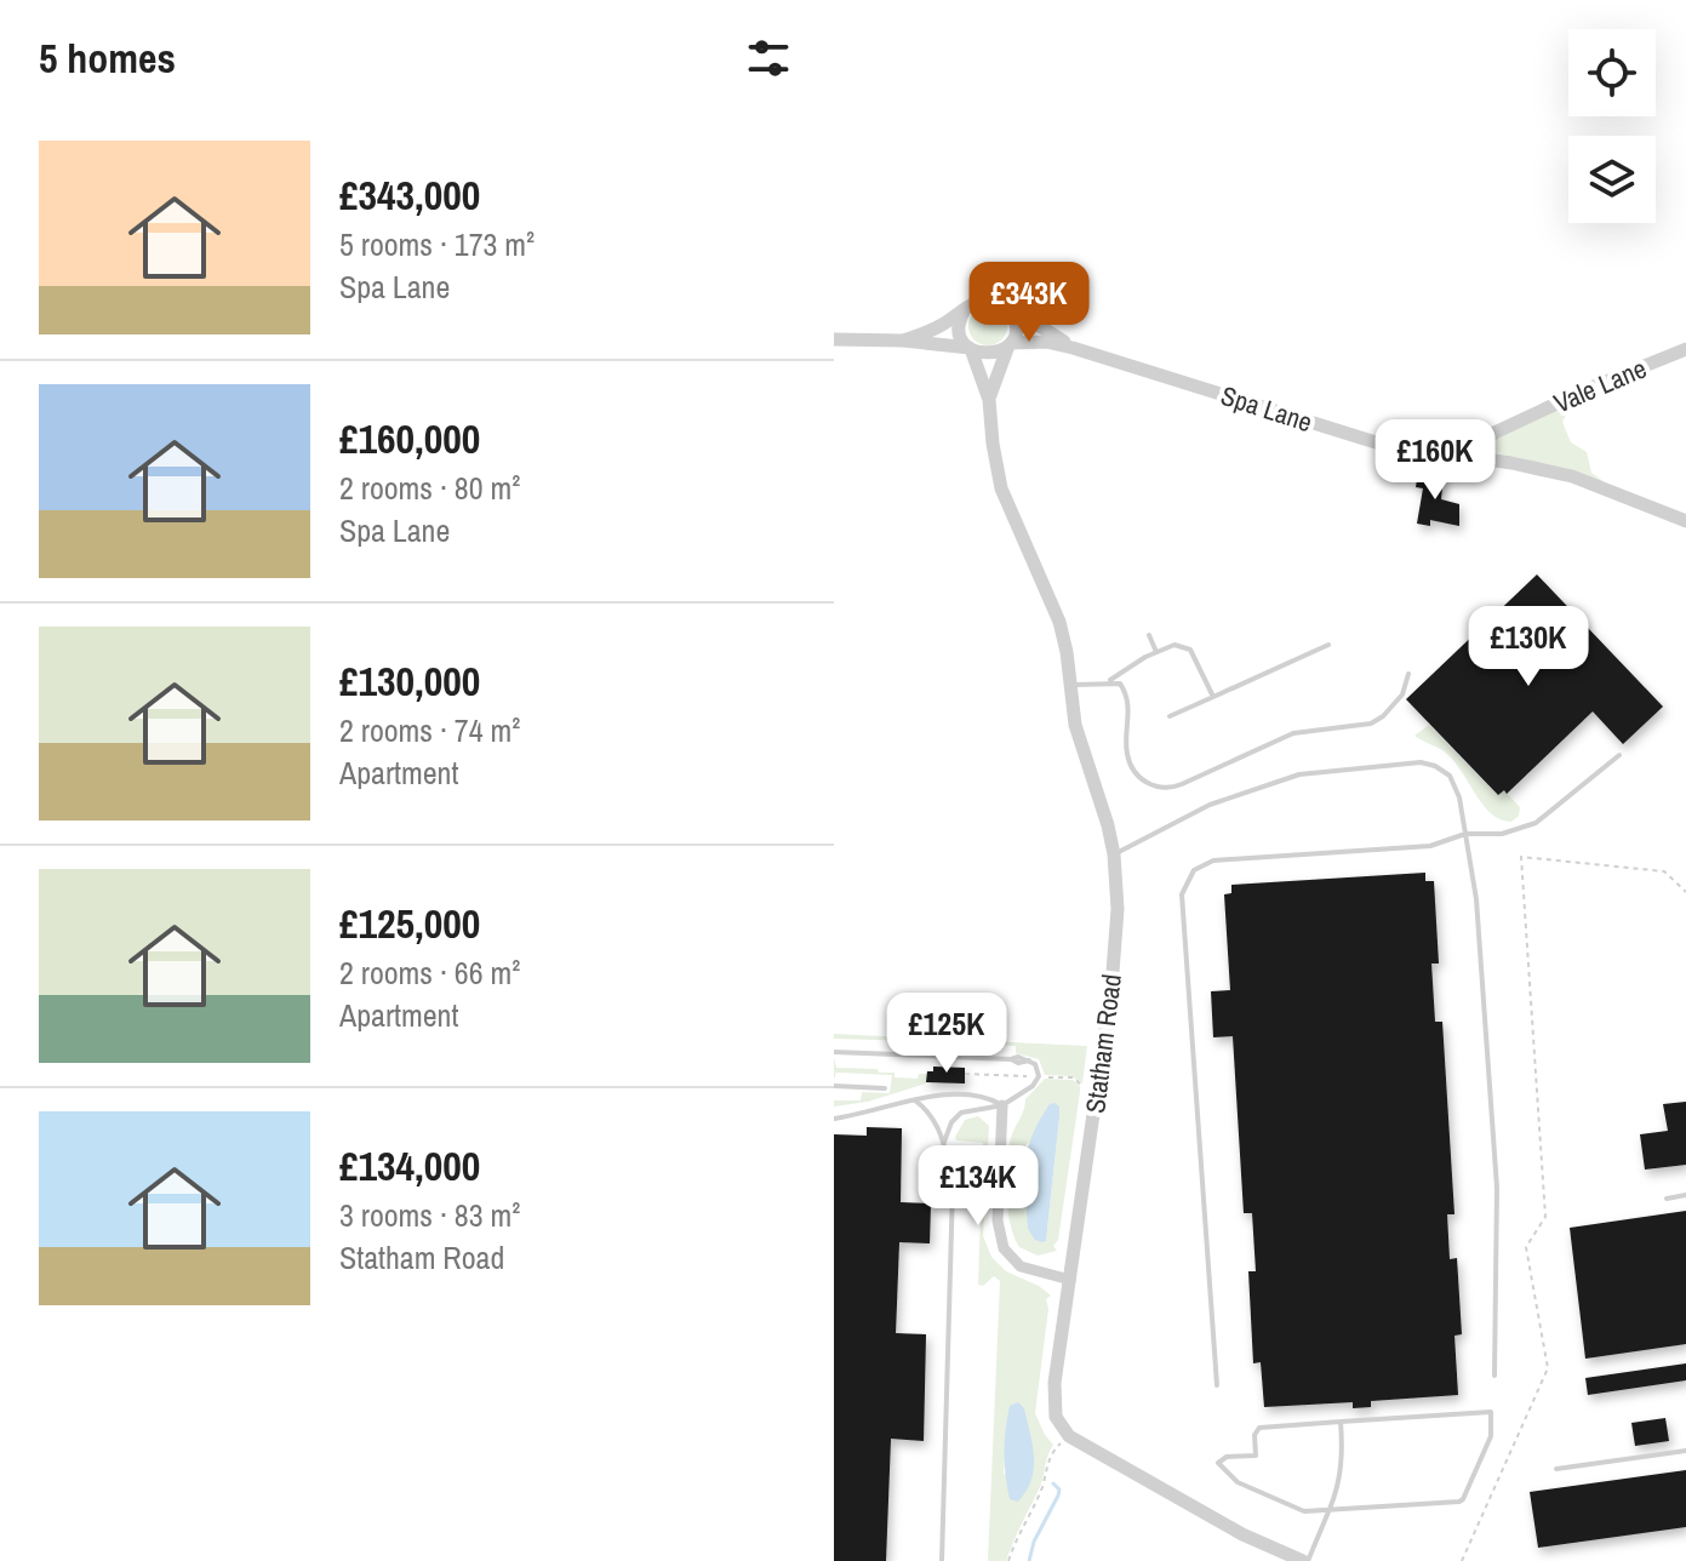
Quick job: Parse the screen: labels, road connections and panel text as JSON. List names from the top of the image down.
{
  "streets": {
    "street": ["Vale Lane", "Spa Lane", "Statham Road"]
  },
  "crossings": [
    ["Vale Lane", "Spa Lane"],
    ["Spa Lane", "Statham Road"]
  ],
  "page": {
    "heading": "5 homes",
    "list": [
      {
        "name": "£343,000",
        "note": "5 rooms · 173 m² · Spa Lane"
      },
      {
        "name": "£160,000",
        "note": "2 rooms · 80 m² · Spa Lane"
      },
      {
        "name": "£130,000",
        "note": "2 rooms · 74 m² · Apartment"
      },
      {
        "name": "£125,000",
        "note": "2 rooms · 66 m² · Apartment"
      },
      {
        "name": "£134,000",
        "note": "3 rooms · 83 m² · Statham Road"
      }
    ],
    "price": [
      "£343K",
      "£160K",
      "£130K",
      "£125K",
      "£134K"
    ]
  }
}
